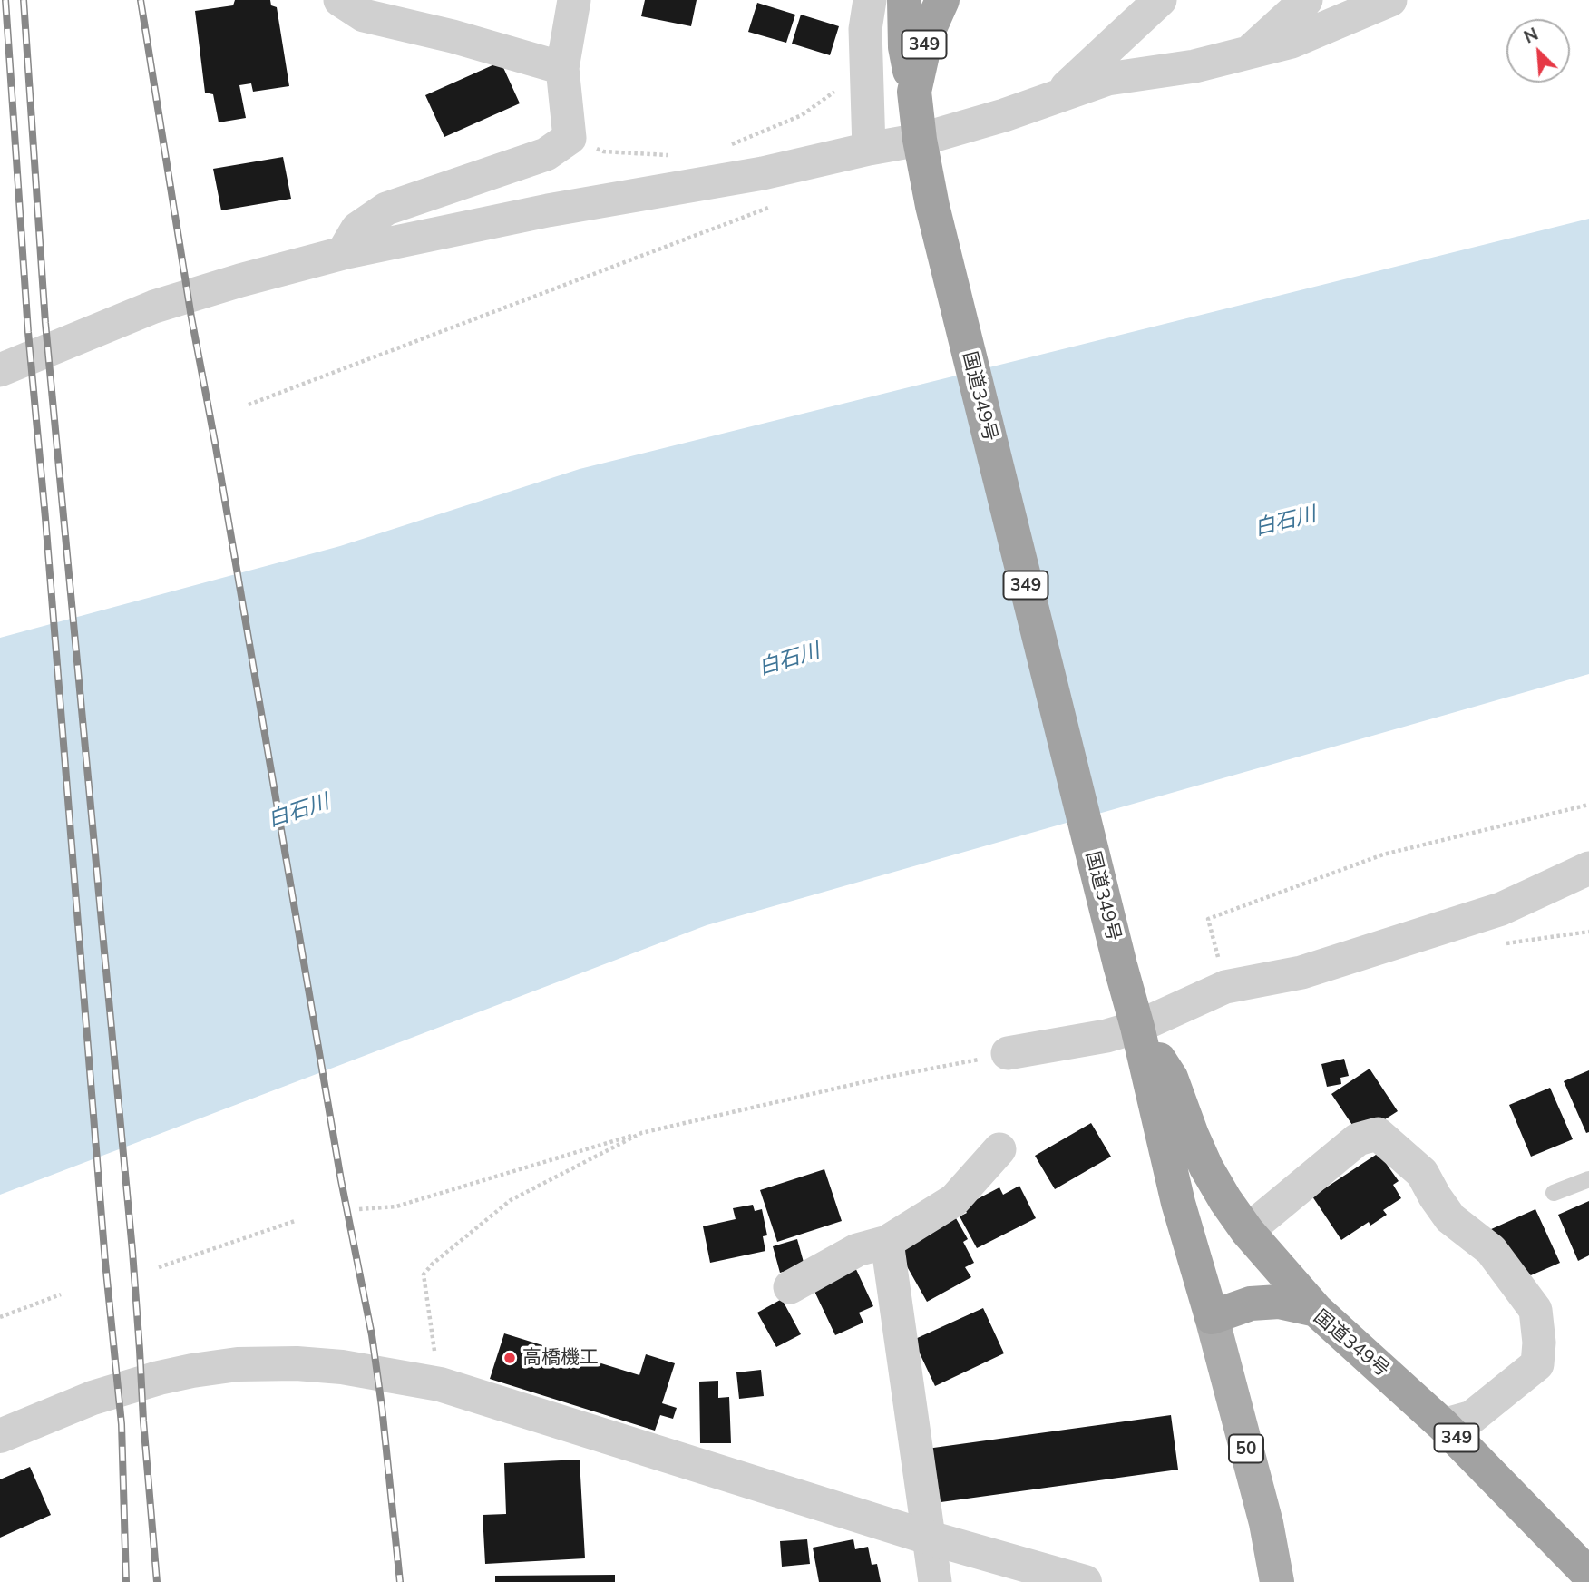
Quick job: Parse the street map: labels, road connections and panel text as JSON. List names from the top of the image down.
{
  "streets": {
    "highway": ["349", "国道349号"],
    "main road": ["50"]
  },
  "crossings": [
    ["349", "国道349号"],
    ["国道349号", "50"]
  ],
  "water": ["白石川"],
  "places": ["高橋機工"],
  "north": "top left"
}
